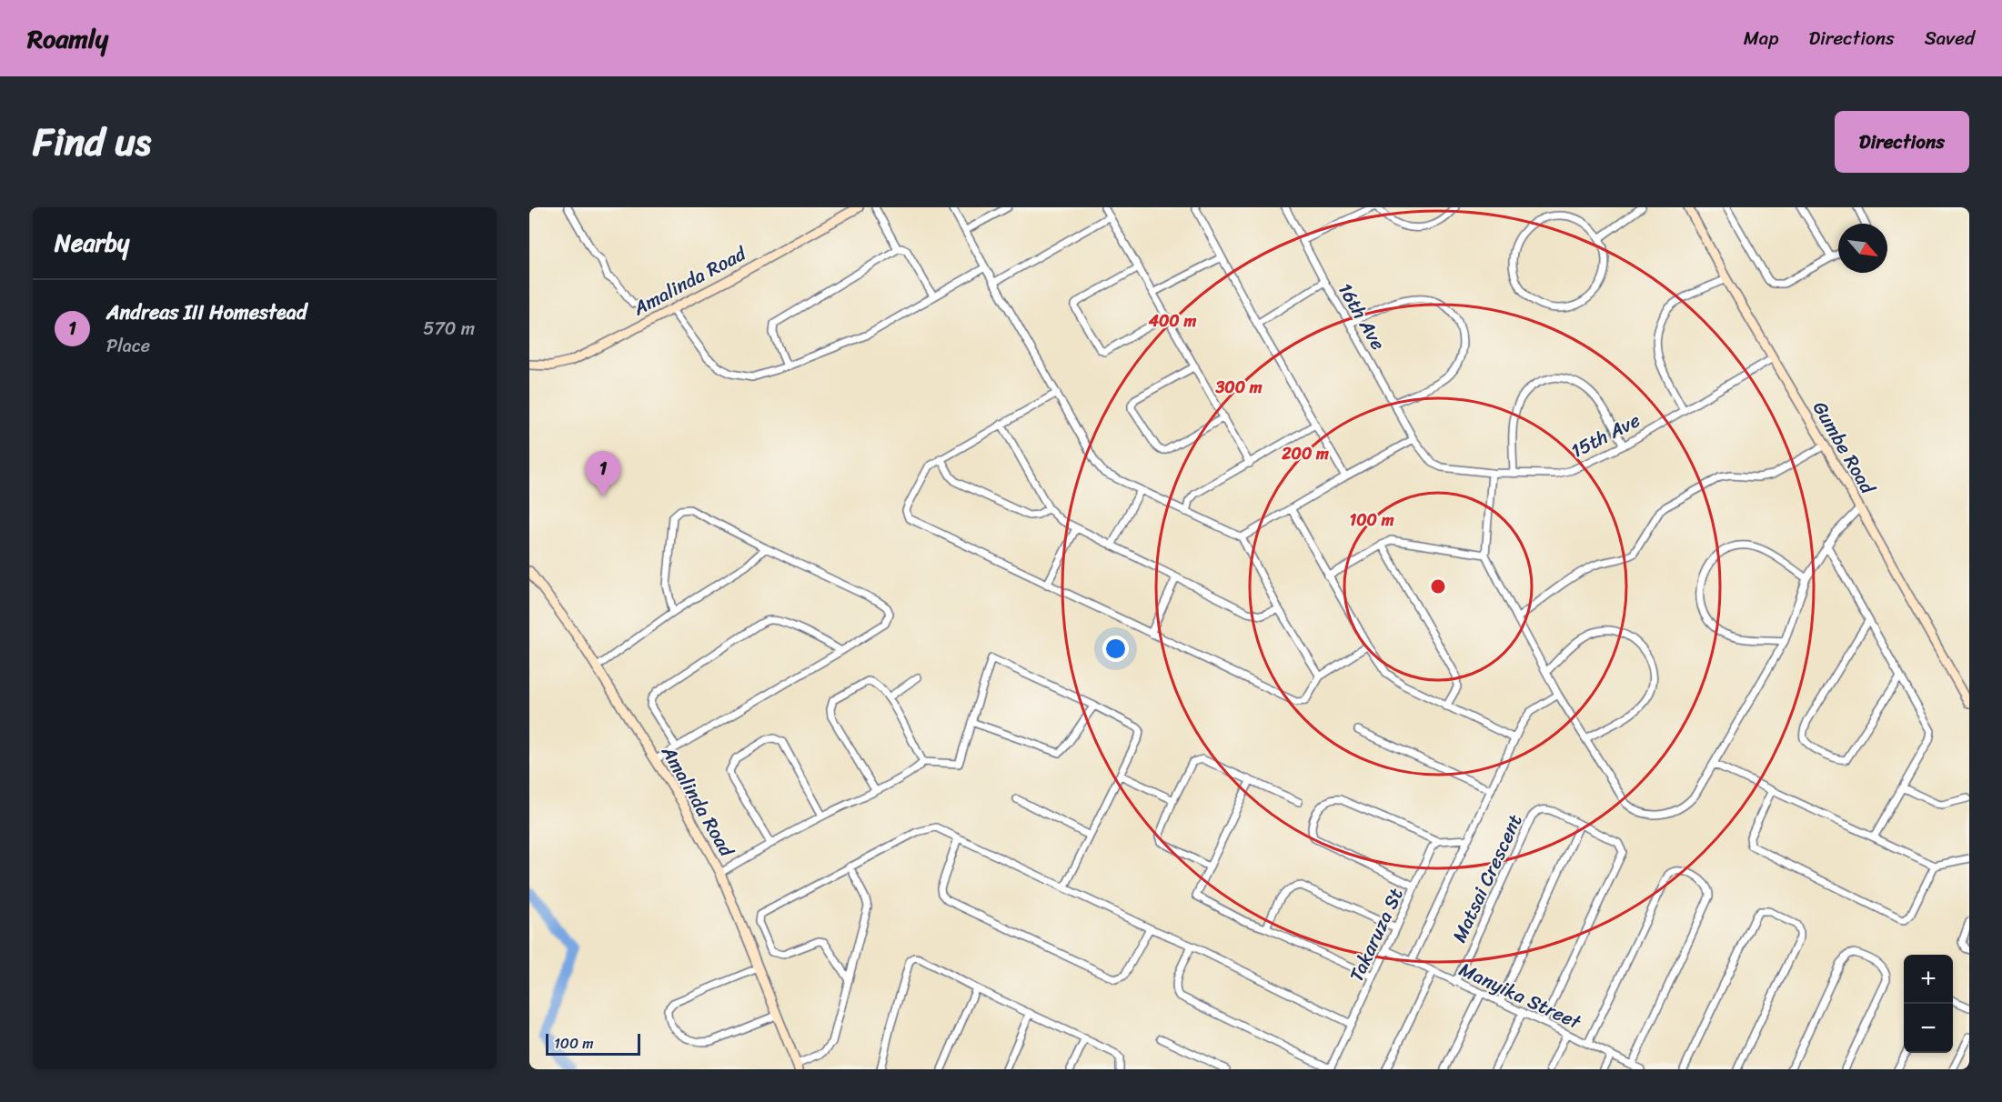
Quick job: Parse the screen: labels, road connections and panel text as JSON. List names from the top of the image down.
{
  "streets": {
    "street": [
      "Amalinda Road",
      "16th Ave",
      "15th Ave",
      "Gumbe Road",
      "Matsai Crescent",
      "Takaruza St",
      "Manyika Street"
    ]
  },
  "crossings": [
    ["16th Ave", "15th Ave"],
    ["15th Ave", "Gumbe Road"],
    ["Matsai Crescent", "Manyika Street"],
    ["Takaruza St", "Manyika Street"]
  ],
  "scale_bar": "100 m",
  "north": "bottom right",
  "page": {
    "header": "Roamly",
    "nav": ["Map", "Directions", "Saved"],
    "title": "Find us",
    "buttons": "Directions",
    "heading": "Nearby",
    "list": [
      {
        "mark": "1",
        "name": "Andreas III Homestead",
        "note": "Place",
        "value": "570 m"
      }
    ],
    "pins": "1",
    "map_buttons": ["+", "−"],
    "scale": "100 m"
  },
  "rings": [
    "400 m",
    "300 m",
    "200 m",
    "100 m"
  ]
}
